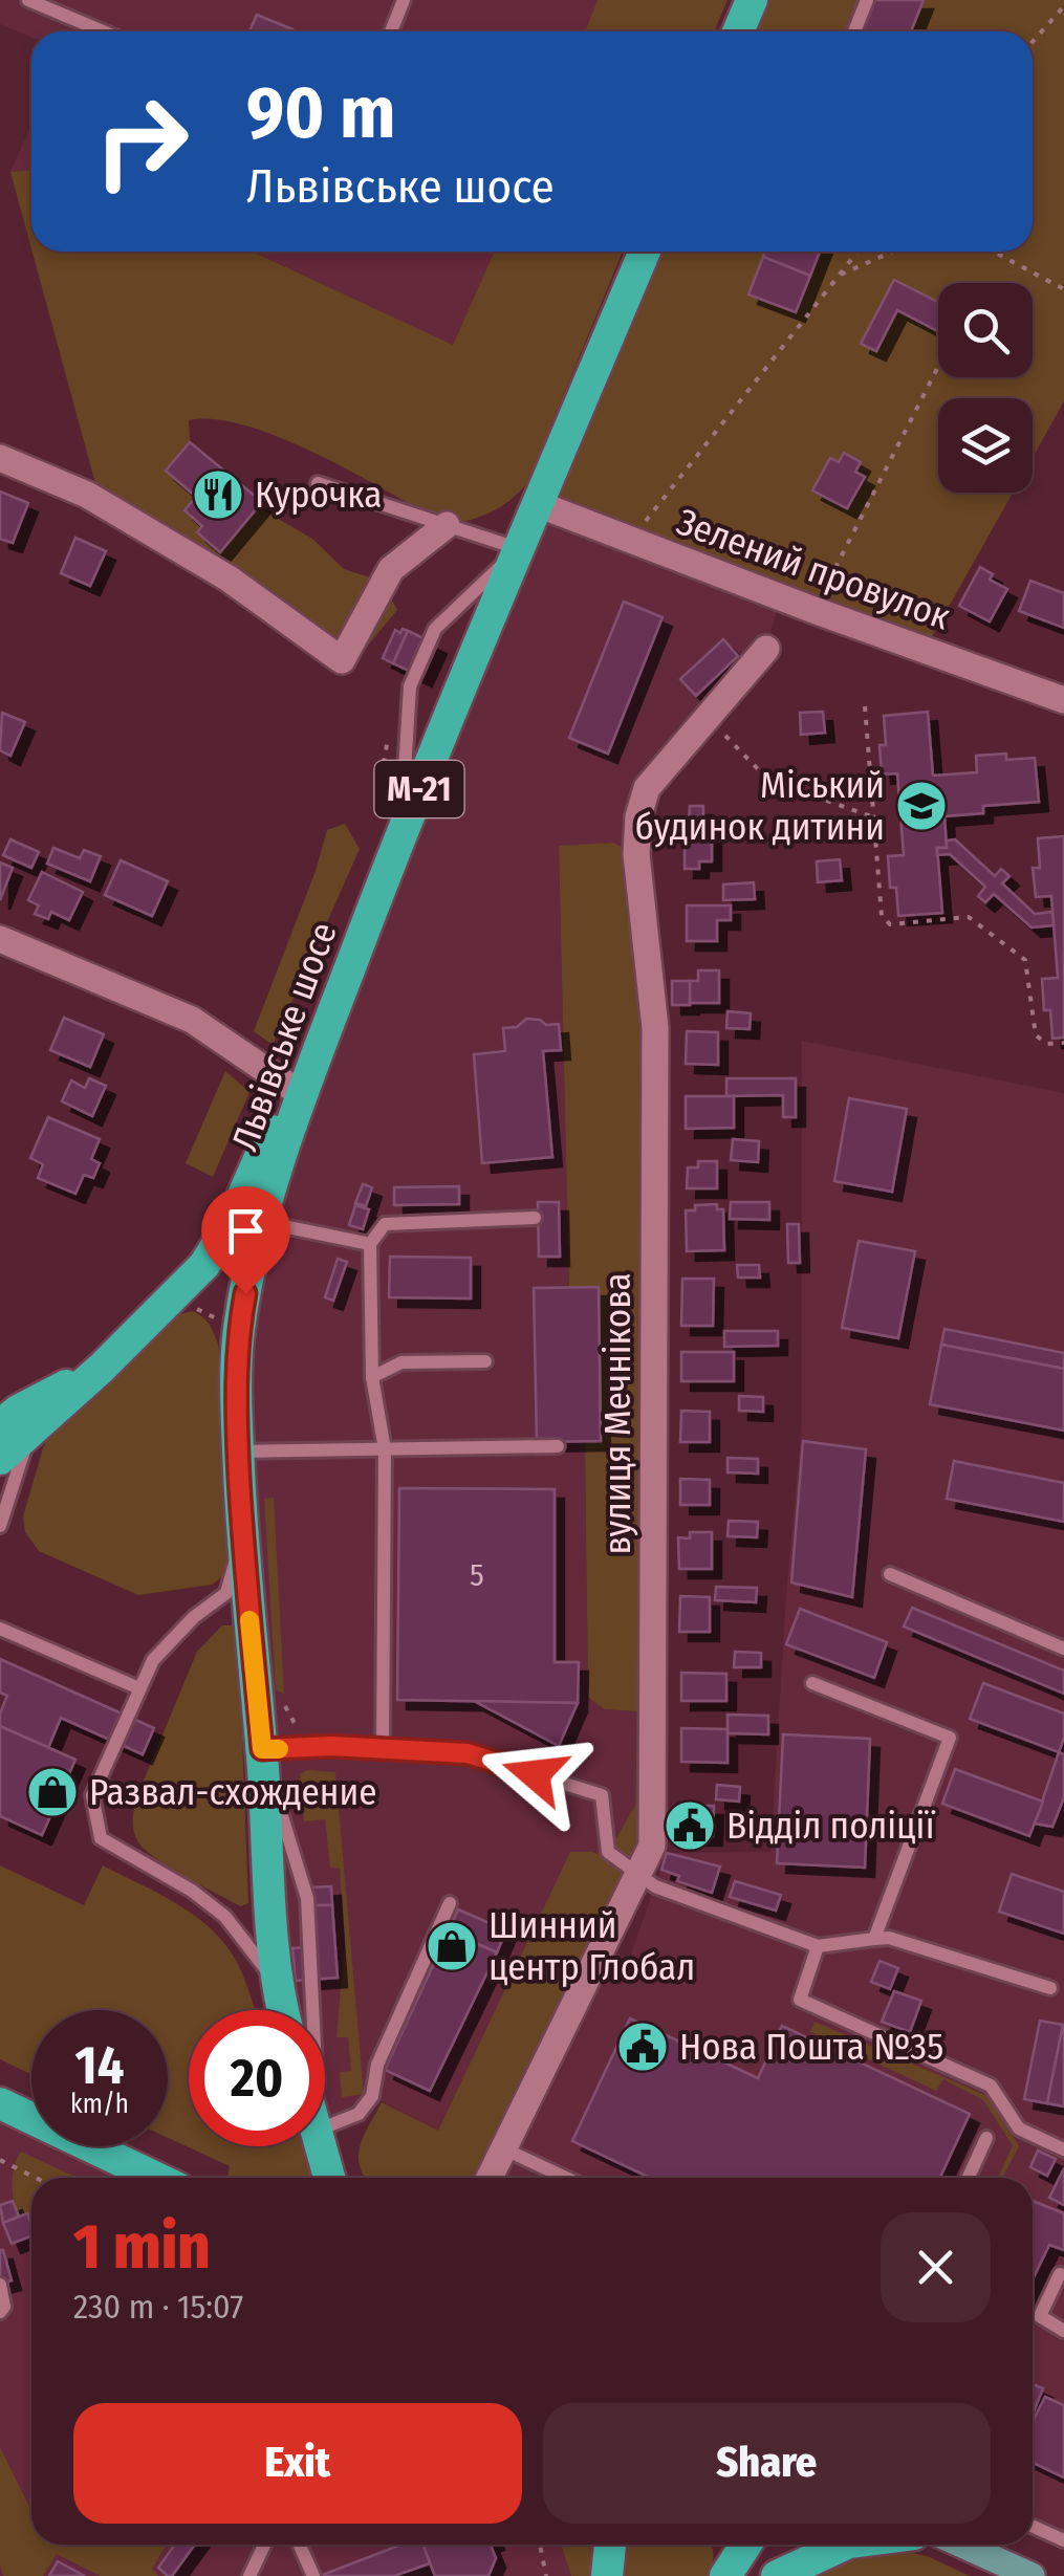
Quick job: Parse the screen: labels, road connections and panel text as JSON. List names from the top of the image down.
{
  "streets": {
    "highway": ["М-21", "Львівське шосе"],
    "street": ["Зелений провулок", "вулиця Мечнікова"]
  },
  "crossings": [
    ["Зелений провулок", "Львівське шосе"],
    ["М-21", "Львівське шосе"]
  ],
  "places": {
    "restaurant": ["Курочка"],
    "school or university": ["Міський будинок дитини"],
    "shop": ["Развал-схождение", "Шинний центр Глобал"],
    "public building": ["Відділ поліції", "Нова Пошта №35"]
  },
  "house_numbers": ["5"],
  "page": {
    "turn": ["90 m", "Львівське шосе"],
    "speed": "14 km/h",
    "limit": "20",
    "heading": ["1 min", "230 m · 15:07"],
    "buttons": ["Exit", "Share"]
  }
}
